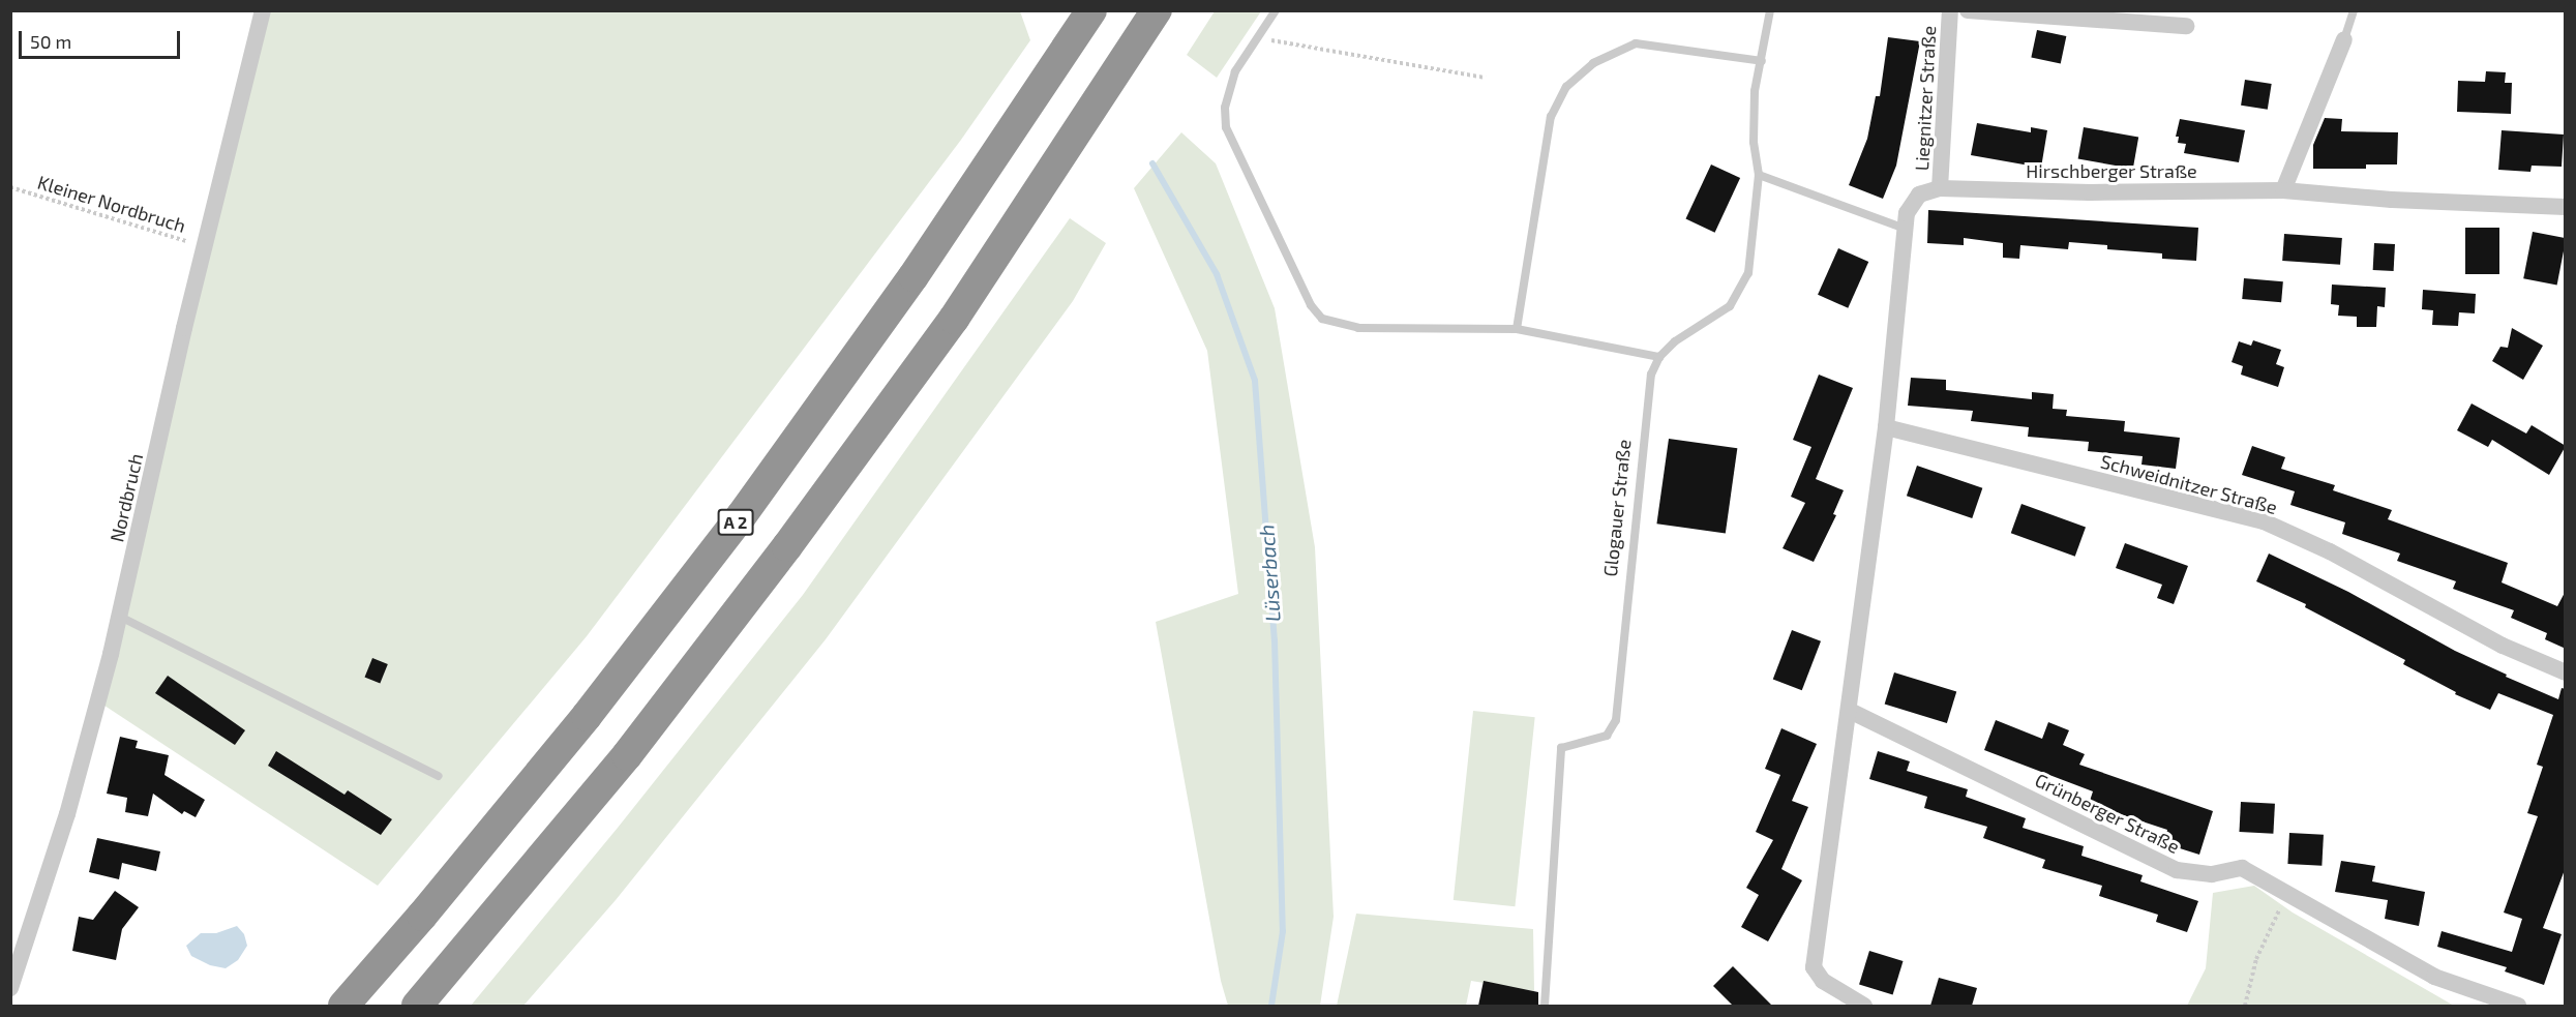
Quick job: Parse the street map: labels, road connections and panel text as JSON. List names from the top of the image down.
{
  "streets": {
    "highway": ["A 2"],
    "street": [
      "Liegnitzer Straße",
      "Hirschberger Straße",
      "Schweidnitzer Straße",
      "Nordbruch",
      "Grünberger Straße"
    ],
    "lane": ["Glogauer Straße"],
    "path": ["Kleiner Nordbruch"]
  },
  "crossings": [
    ["Liegnitzer Straße", "Hirschberger Straße"],
    ["Kleiner Nordbruch", "Nordbruch"]
  ],
  "water": ["Lüserbach"],
  "scale_bar": "50 m"
}
